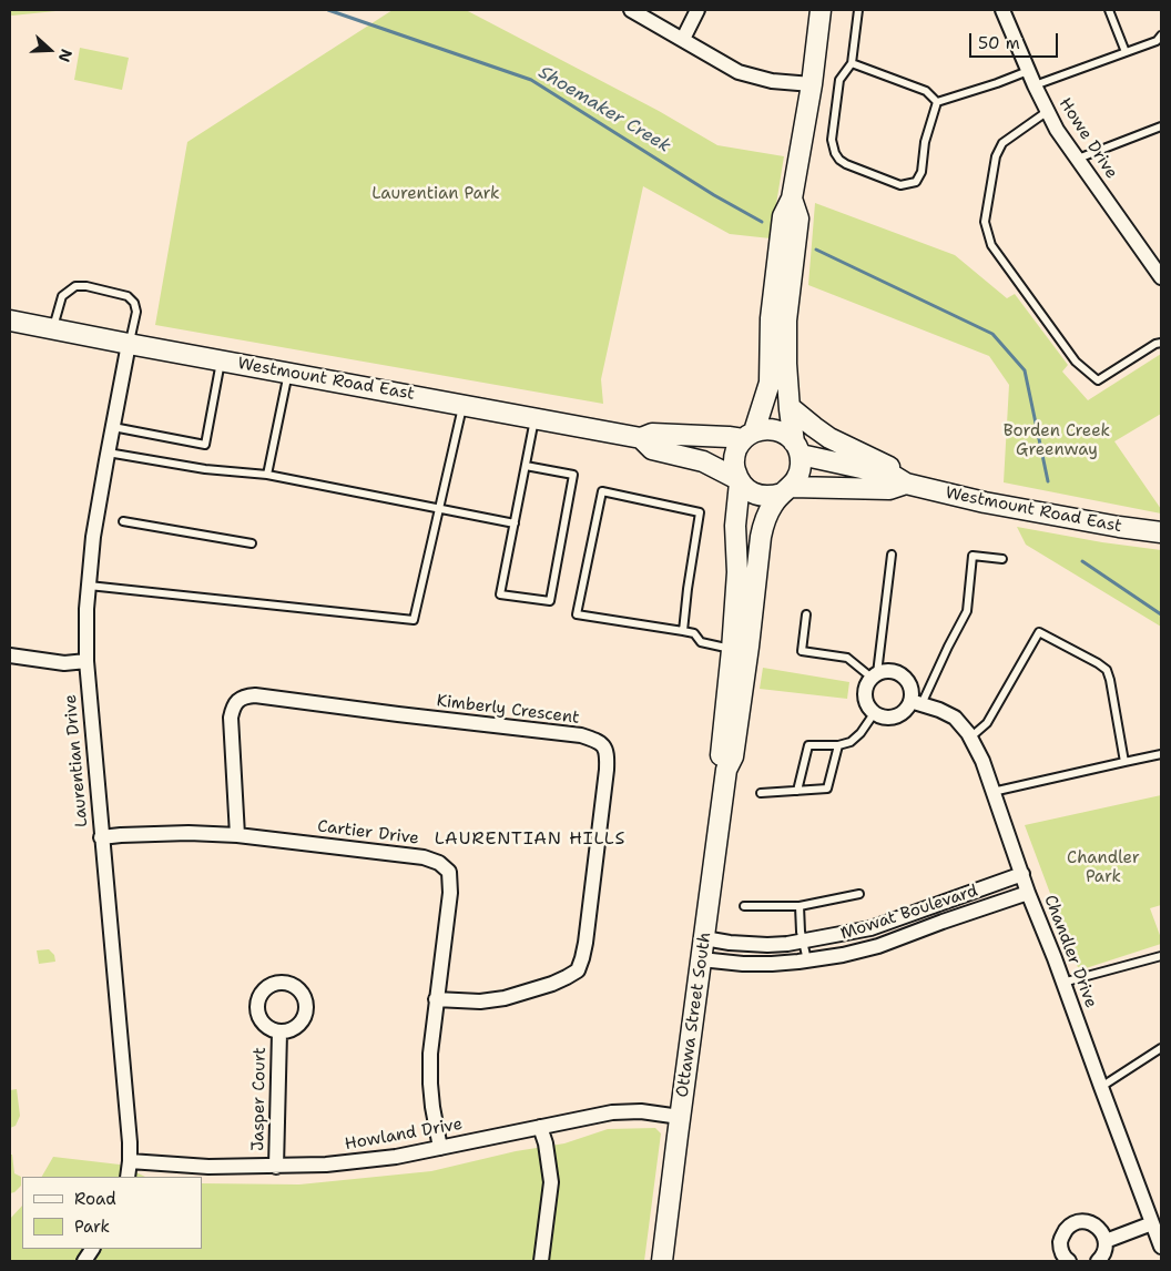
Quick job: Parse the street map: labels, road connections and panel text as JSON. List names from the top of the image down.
{
  "streets": {
    "main road": ["Westmount Road East", "Ottawa Street South"],
    "street": [
      "Howe Drive",
      "Kimberly Crescent",
      "Laurentian Drive",
      "Cartier Drive",
      "Mowat Boulevard",
      "Chandler Drive",
      "Jasper Court",
      "Howland Drive"
    ]
  },
  "crossings": [
    ["Westmount Road East", "Laurentian Drive"],
    ["Kimberly Crescent", "Cartier Drive"],
    ["Laurentian Drive", "Cartier Drive"],
    ["Laurentian Drive", "Howland Drive"],
    ["Cartier Drive", "Howland Drive"],
    ["Mowat Boulevard", "Chandler Drive"],
    ["Mowat Boulevard", "Ottawa Street South"],
    ["Ottawa Street South", "Howland Drive"],
    ["Jasper Court", "Howland Drive"]
  ],
  "districts": ["LAURENTIAN HILLS"],
  "water": ["Shoemaker Creek"],
  "parks": ["Laurentian Park", "Borden Creek Greenway", "Chandler Park"],
  "legend": ["Road", "Park"],
  "scale_bar": "50 m",
  "north": "right"
}
